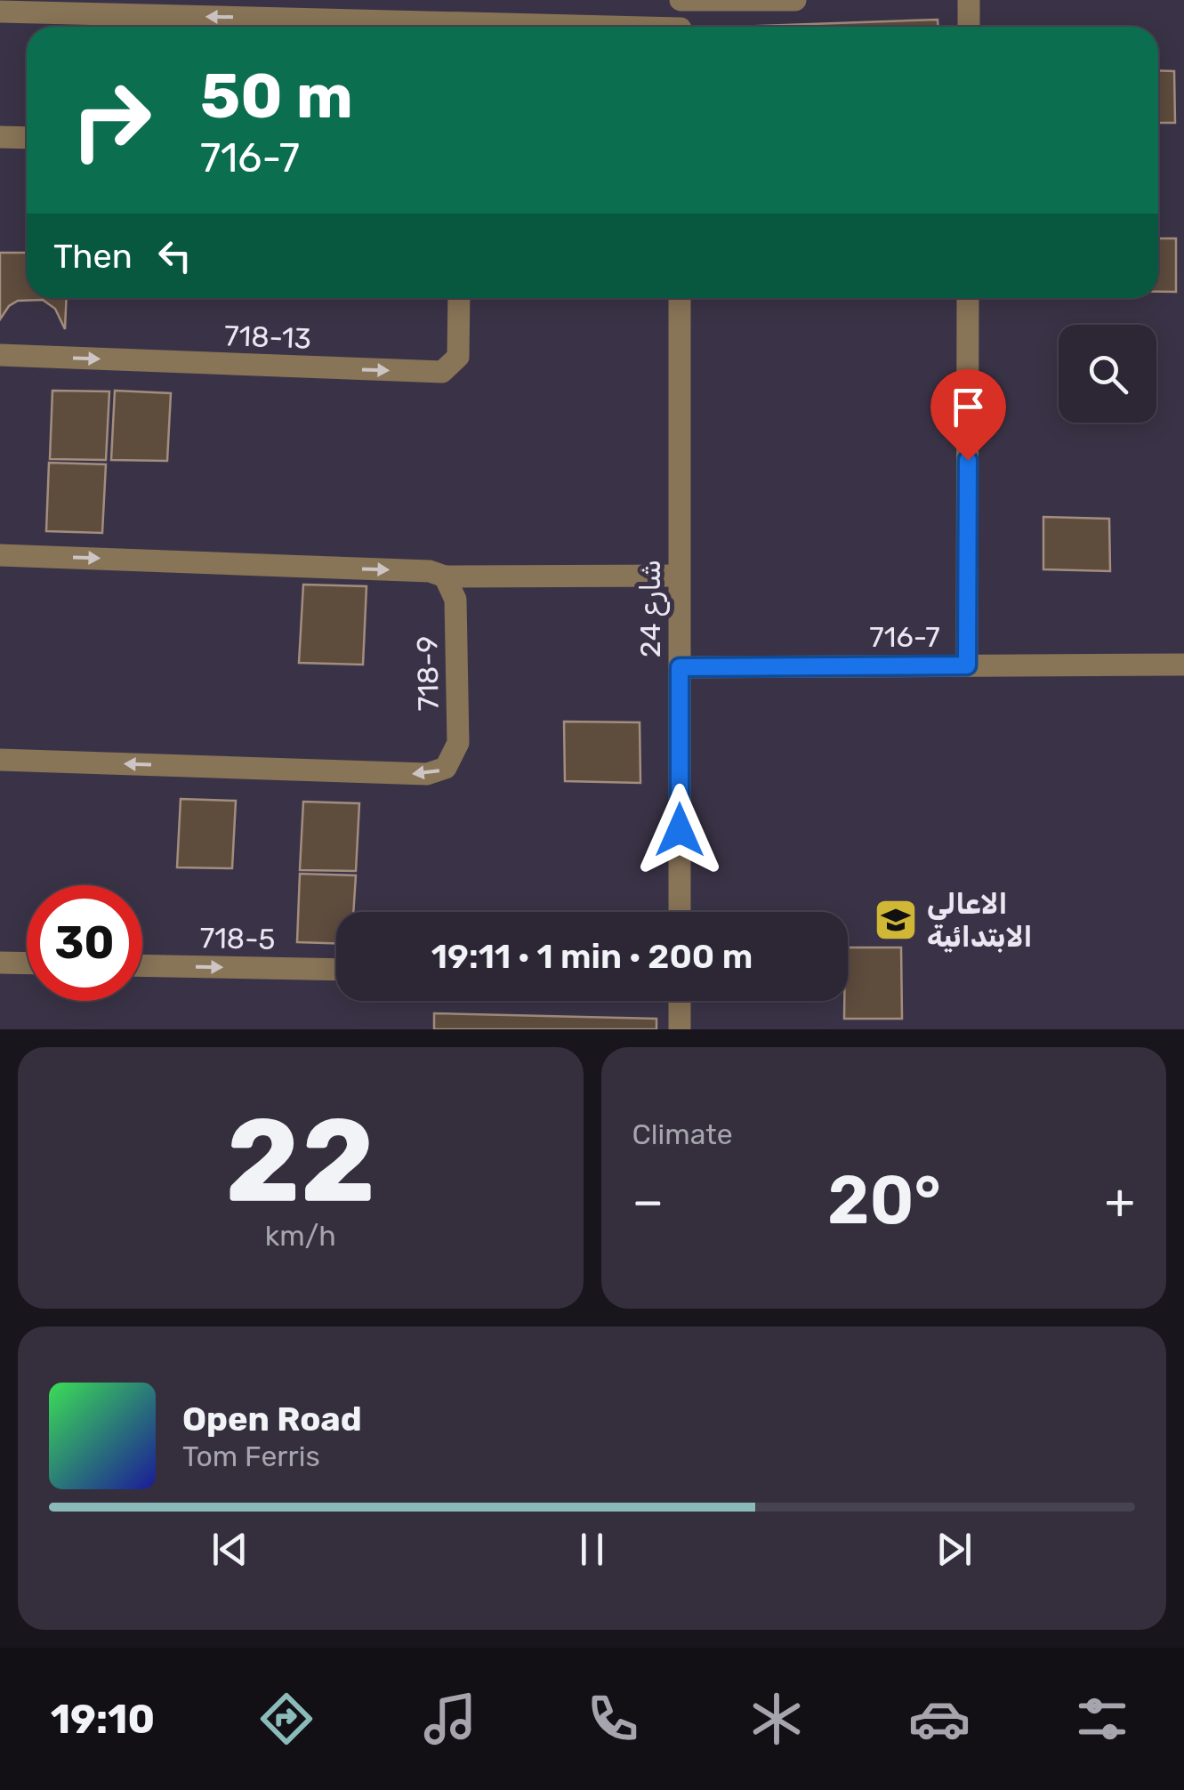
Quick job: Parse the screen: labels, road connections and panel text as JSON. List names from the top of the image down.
{
  "streets": {
    "street": [
      "718-13",
      "شارع 24",
      "716-7",
      "718-9",
      "718-5"
    ]
  },
  "crossings": [
    ["شارع 24", "716-7"]
  ],
  "one_way": ["718-5"],
  "places": {
    "school or university": ["الاعالي الابتدائية"]
  },
  "page": {
    "turn": ["50 m", "716-7"],
    "then": "Then",
    "limit": "30",
    "trip": "19:11 · 1 min · 200 m",
    "tile": [
      ["22", "km/h"],
      "Climate"
    ],
    "heat": ["−", "20°", "+"],
    "song": ["Open Road", "Tom Ferris"],
    "tabs": "19:10"
  }
}
